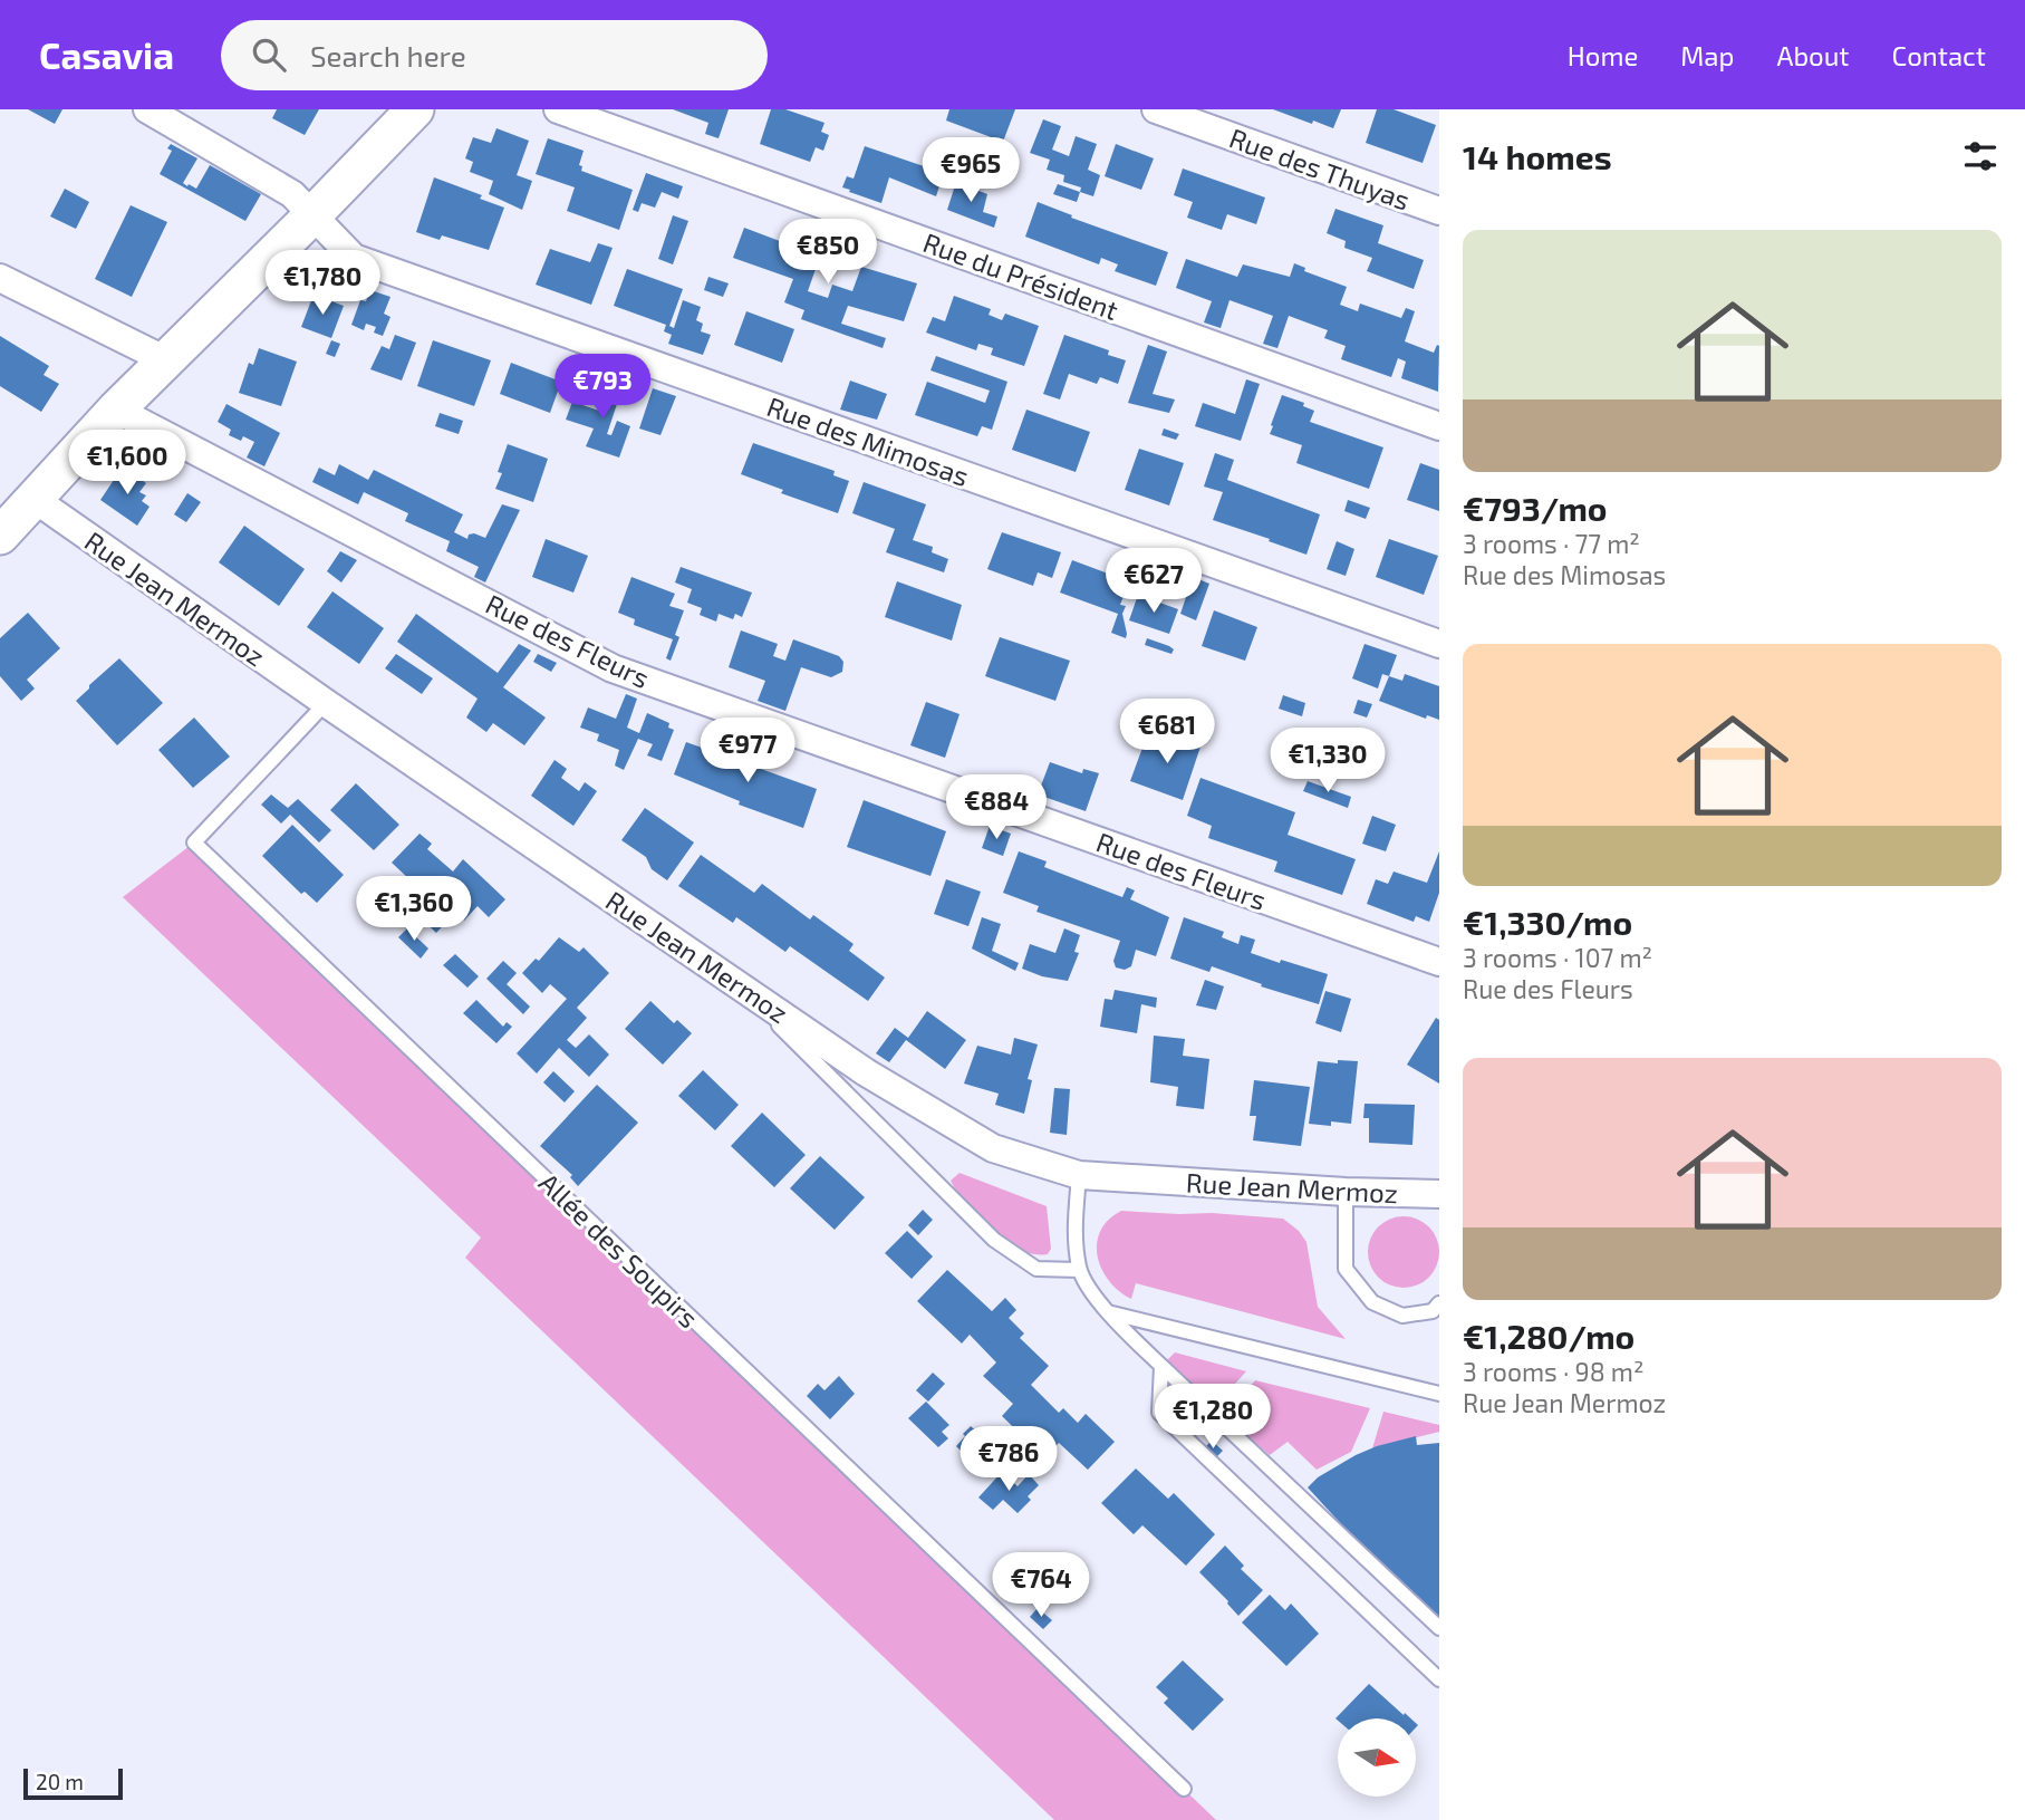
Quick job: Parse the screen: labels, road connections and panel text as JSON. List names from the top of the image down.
{
  "streets": {
    "street": [
      "Rue des Thuyas",
      "Rue du Président",
      "Rue des Mimosas",
      "Rue Jean Mermoz",
      "Rue des Fleurs"
    ],
    "lane": ["Allée des Soupirs"]
  },
  "crossings": [
    ["Rue Jean Mermoz", "Allée des Soupirs"]
  ],
  "scale_bar": "20 m",
  "north": "right",
  "page": {
    "header": "Casavia",
    "search": "Search here",
    "nav": [
      "Home",
      "Map",
      "About",
      "Contact"
    ],
    "heading": "14 homes",
    "price": [
      "€965",
      "€850",
      "€1,780",
      "€793",
      "€1,600",
      "€627",
      "€681",
      "€977",
      "€1,330",
      "€884",
      "€1,360",
      "€1,280",
      "€786",
      "€764"
    ],
    "list": [
      {
        "name": "€793/mo",
        "note": "3 rooms · 77 m² · Rue des Mimosas"
      },
      {
        "name": "€1,330/mo",
        "note": "3 rooms · 107 m² · Rue des Fleurs"
      },
      {
        "name": "€1,280/mo",
        "note": "3 rooms · 98 m² · Rue Jean Mermoz"
      }
    ],
    "scale": "20 m"
  }
}
